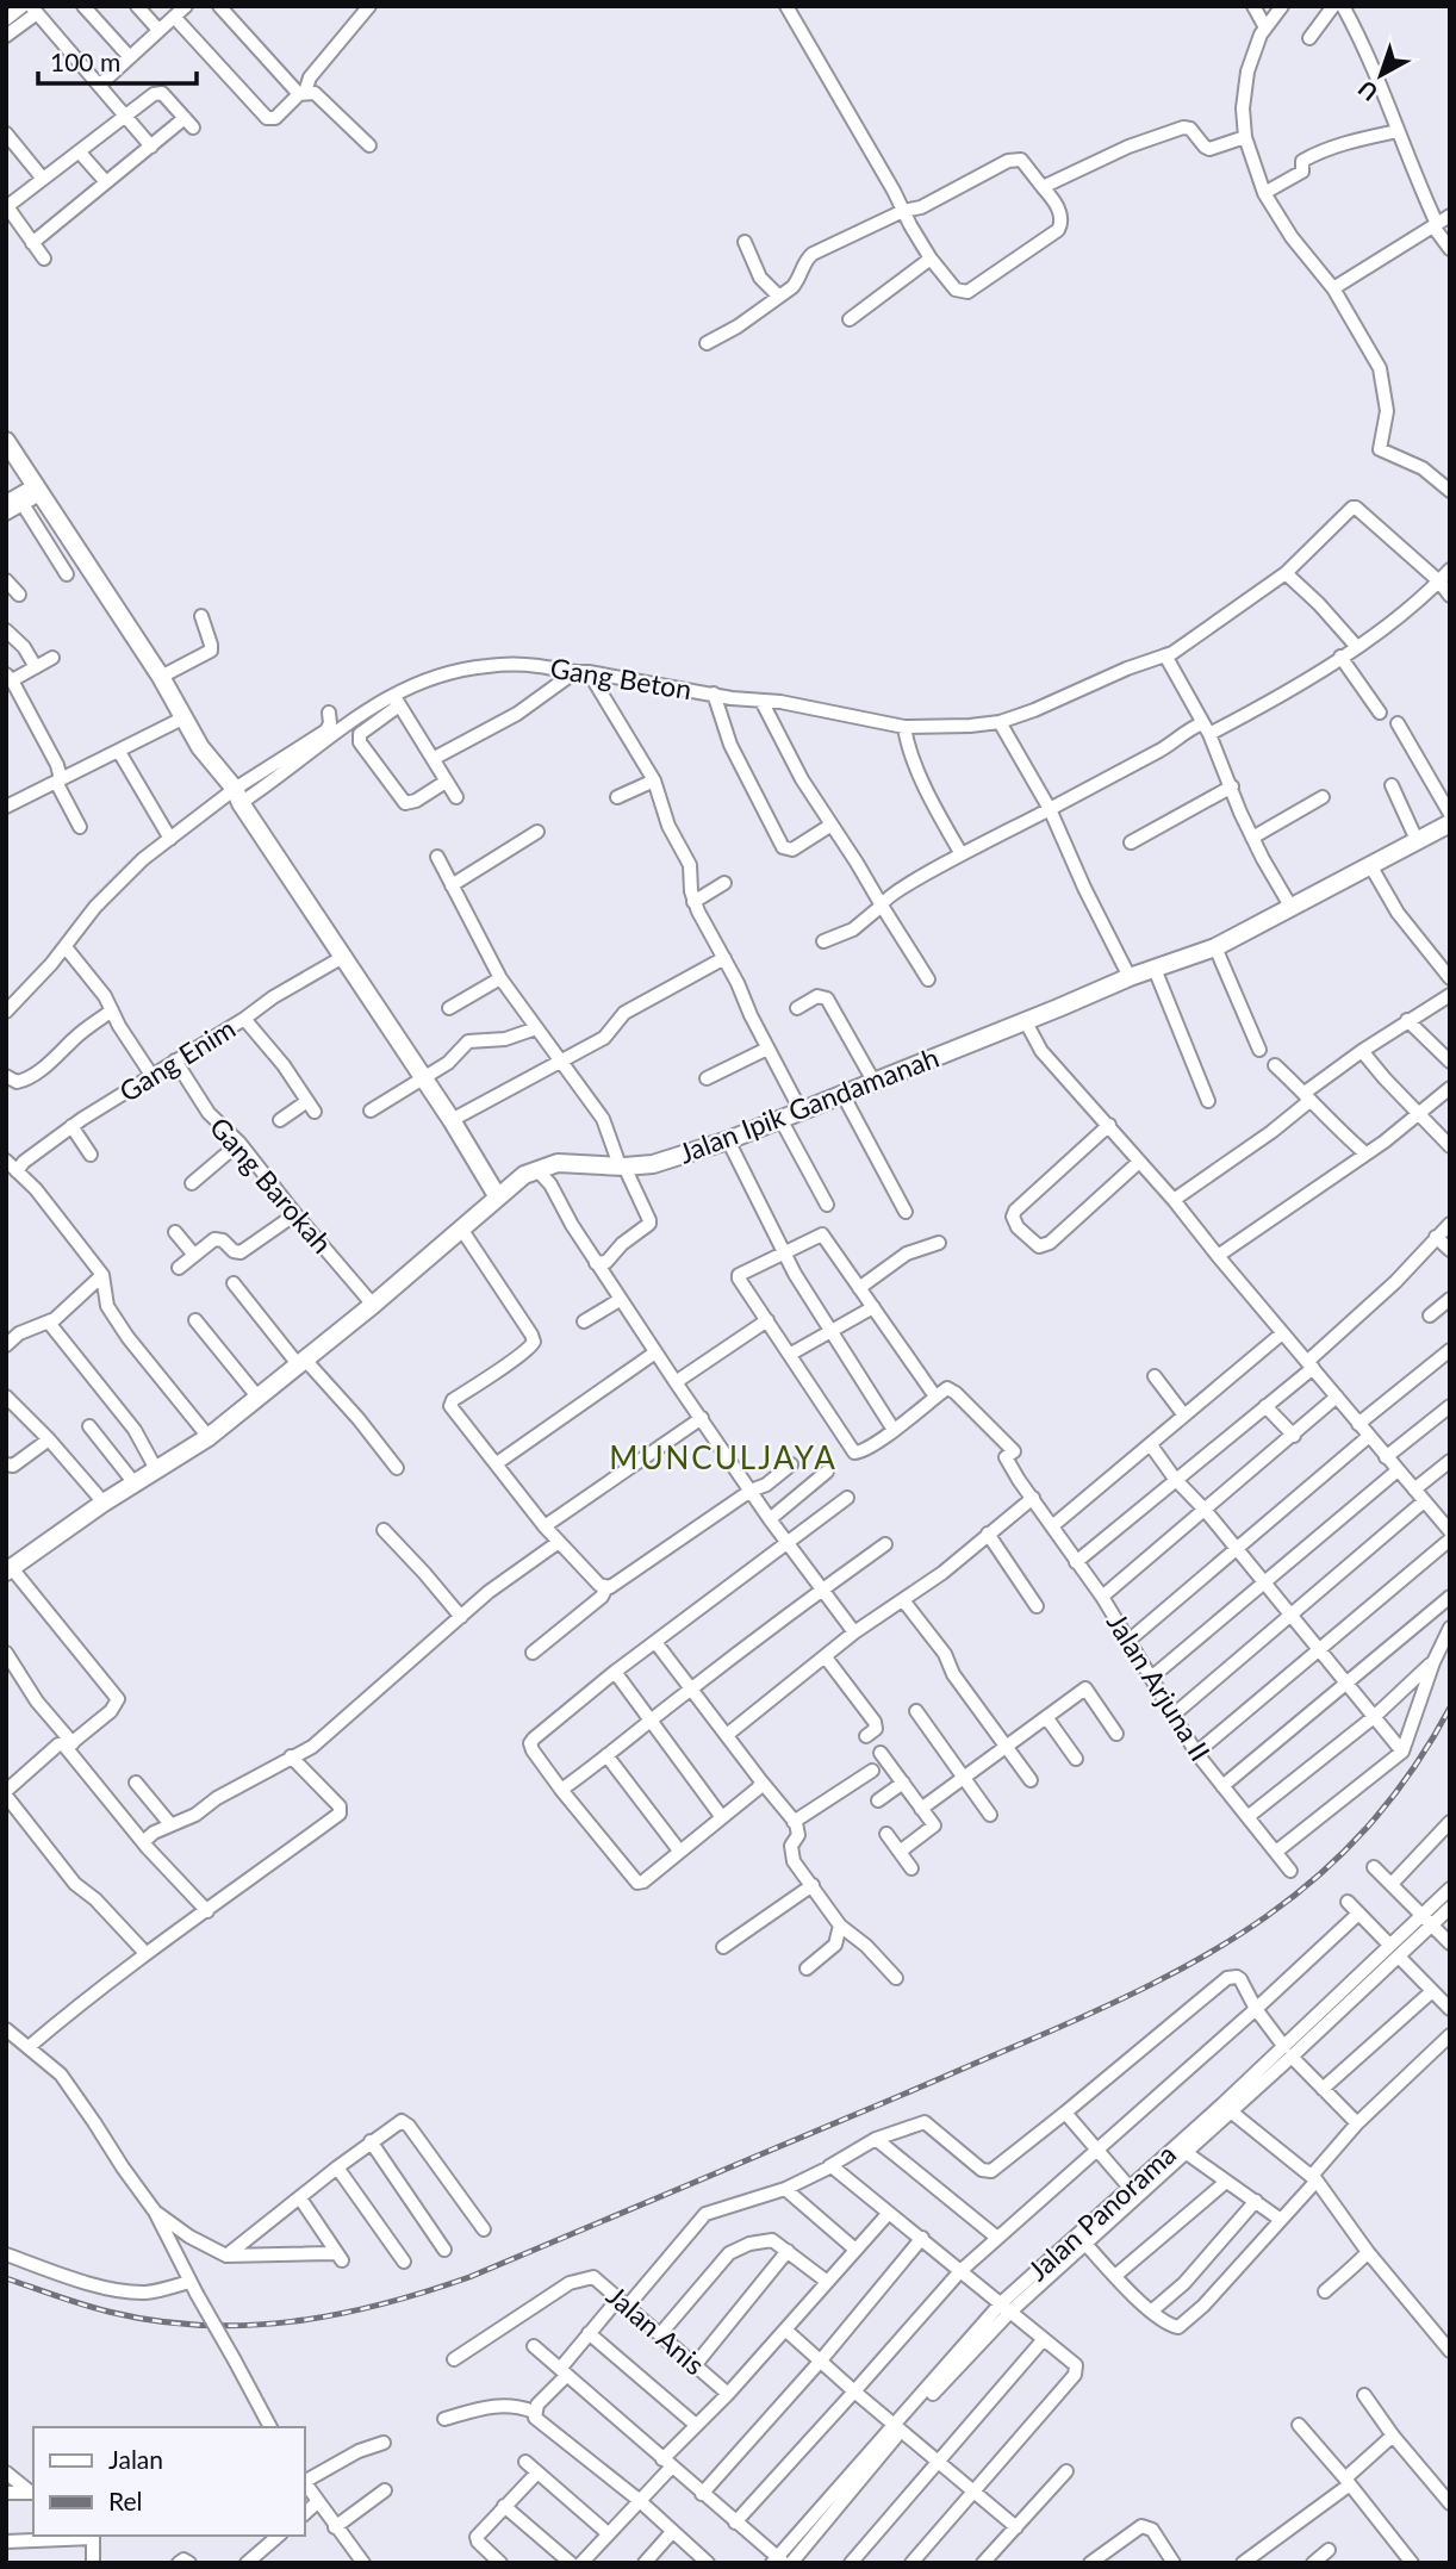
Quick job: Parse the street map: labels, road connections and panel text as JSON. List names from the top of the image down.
{
  "streets": {
    "street": [
      "Gang Beton",
      "Gang Enim",
      "Jalan Ipik Gandamanah",
      "Gang Barokah",
      "Jalan Arjuna II",
      "Jalan Panorama",
      "Jalan Anis"
    ]
  },
  "crossings": [
    ["Gang Enim", "Gang Barokah"],
    ["Jalan Ipik Gandamanah", "Gang Barokah"]
  ],
  "districts": ["MUNCULJAYA"],
  "legend": ["Jalan", "Rel"],
  "scale_bar": "100 m",
  "north": "bottom left"
}
